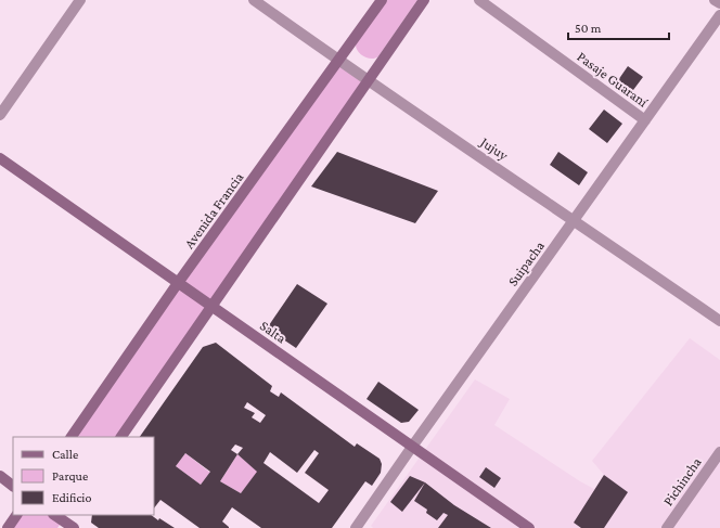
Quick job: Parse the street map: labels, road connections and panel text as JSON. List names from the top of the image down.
{
  "streets": {
    "street": [
      "Pasaje Guaraní",
      "Jujuy",
      "Avenida Francia",
      "Suipacha",
      "Salta",
      "Pichincha"
    ]
  },
  "crossings": [
    ["Pasaje Guaraní", "Suipacha"],
    ["Jujuy", "Avenida Francia"],
    ["Jujuy", "Suipacha"],
    ["Avenida Francia", "Salta"],
    ["Suipacha", "Salta"]
  ],
  "legend": ["Calle", "Parque", "Edificio"],
  "scale_bar": "50 m"
}
